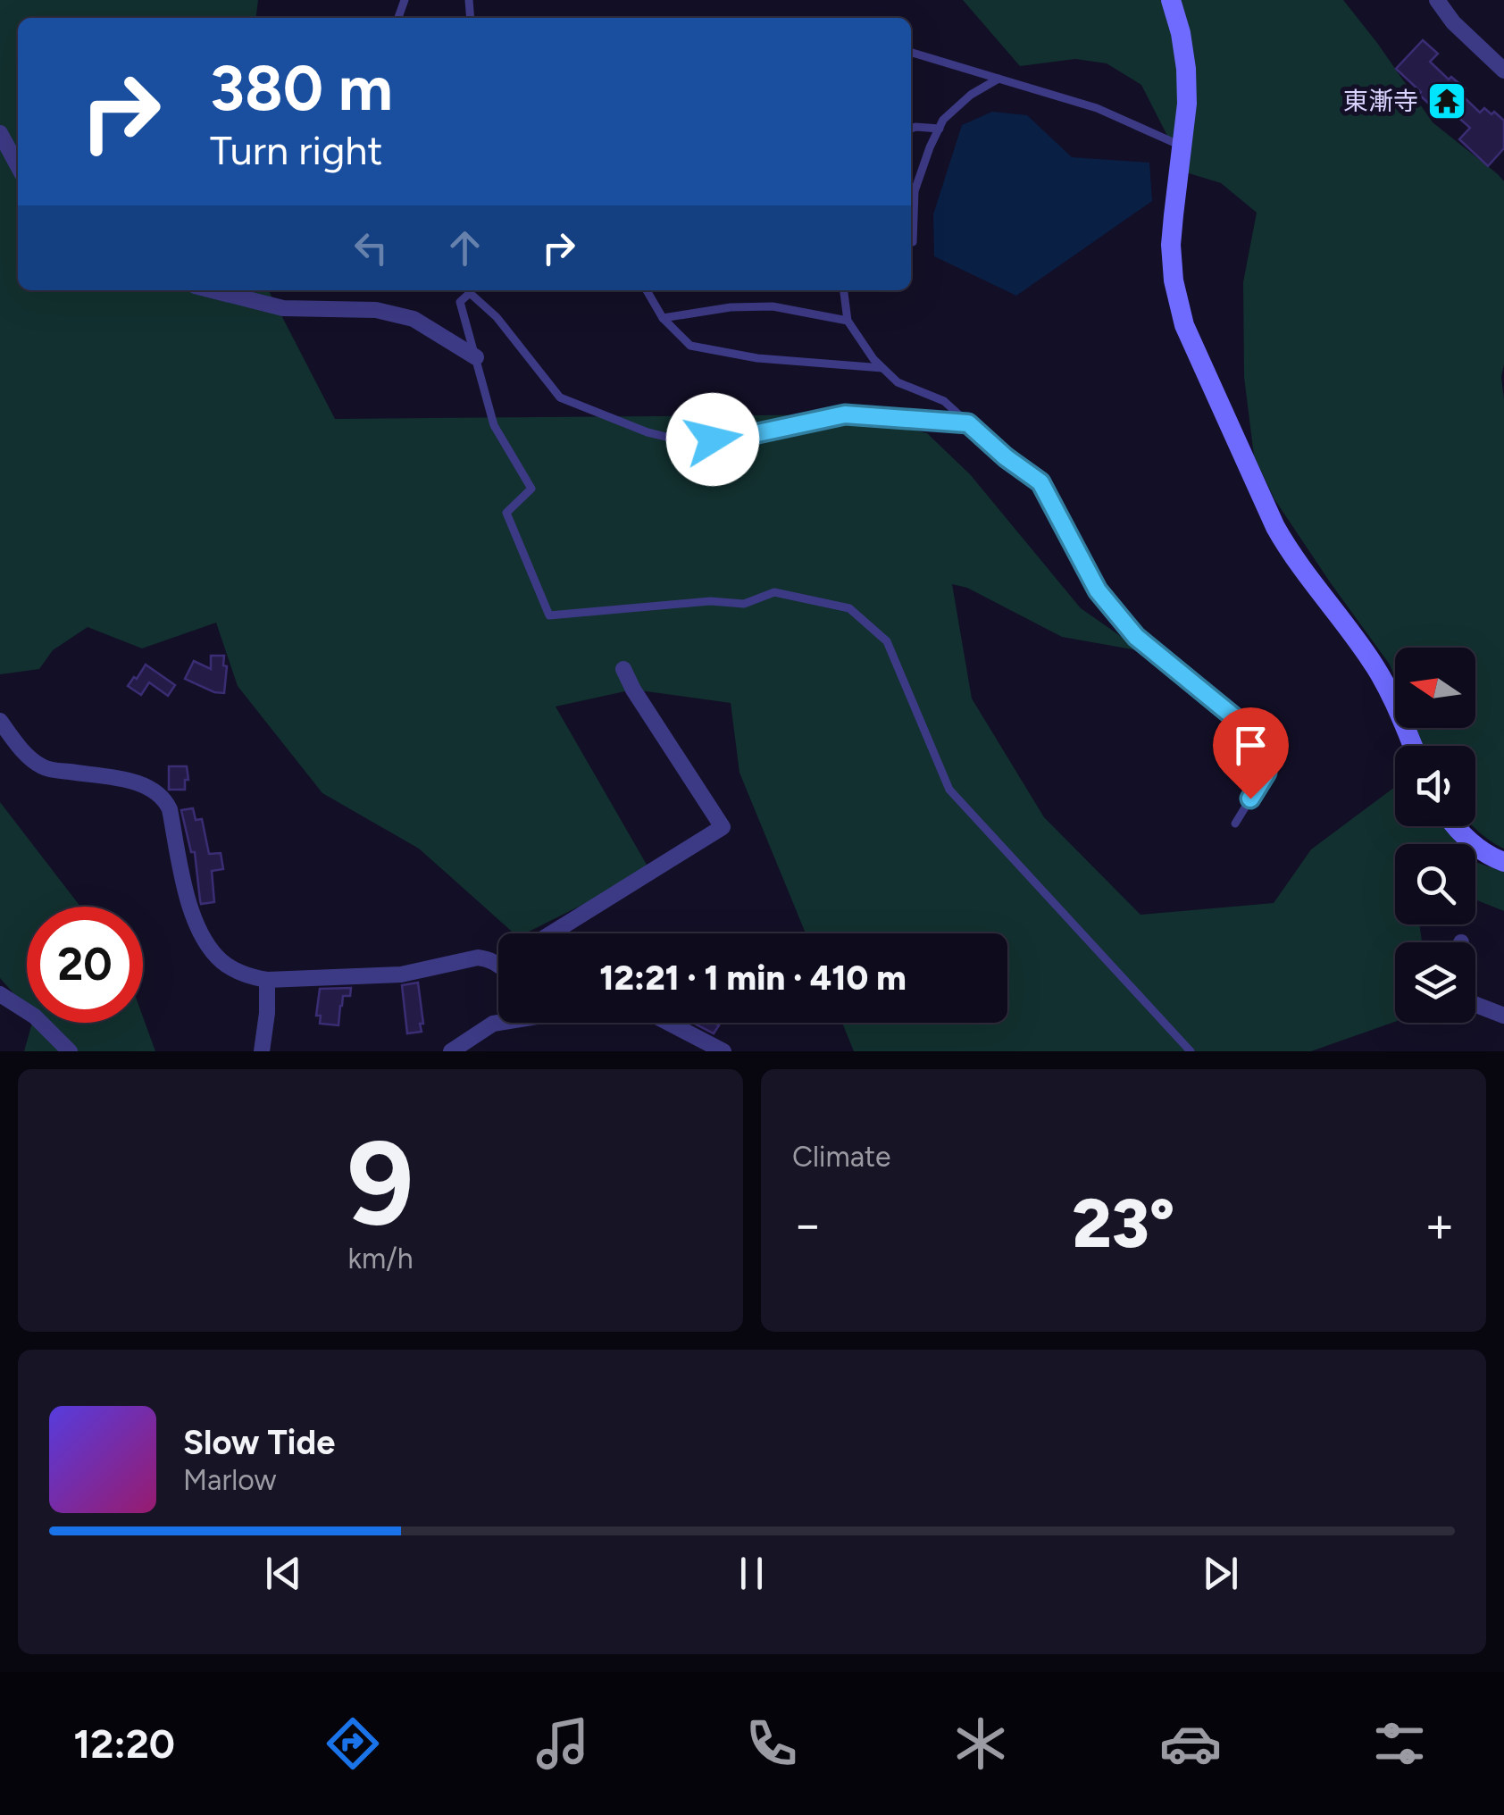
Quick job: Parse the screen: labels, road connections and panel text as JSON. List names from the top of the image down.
{
  "places": {
    "temple": ["東漸寺"]
  },
  "north": "left",
  "page": {
    "turn": ["380 m", "Turn right"],
    "limit": "20",
    "trip": "12:21 · 1 min · 410 m",
    "tile": [
      ["9", "km/h"],
      "Climate"
    ],
    "heat": ["−", "23°", "+"],
    "song": ["Slow Tide", "Marlow"],
    "tabs": "12:20"
  }
}
